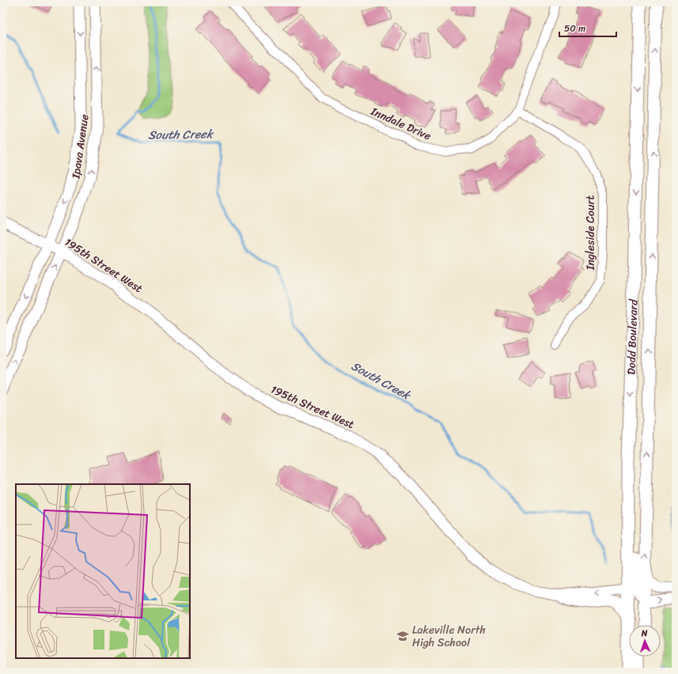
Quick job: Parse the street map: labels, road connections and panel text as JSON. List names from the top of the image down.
{
  "streets": {
    "main road": ["Dodd Boulevard"],
    "street": [
      "Inndale Drive",
      "Ipava Avenue",
      "Ingleside Court",
      "195th Street West"
    ]
  },
  "crossings": [
    ["Inndale Drive", "Ingleside Court"],
    ["Ipava Avenue", "195th Street West"],
    ["195th Street West", "Dodd Boulevard"]
  ],
  "water": ["South Creek"],
  "places": {
    "school or university": ["Lakeville North High School"]
  },
  "scale_bar": "50 m",
  "north": "top"
}
